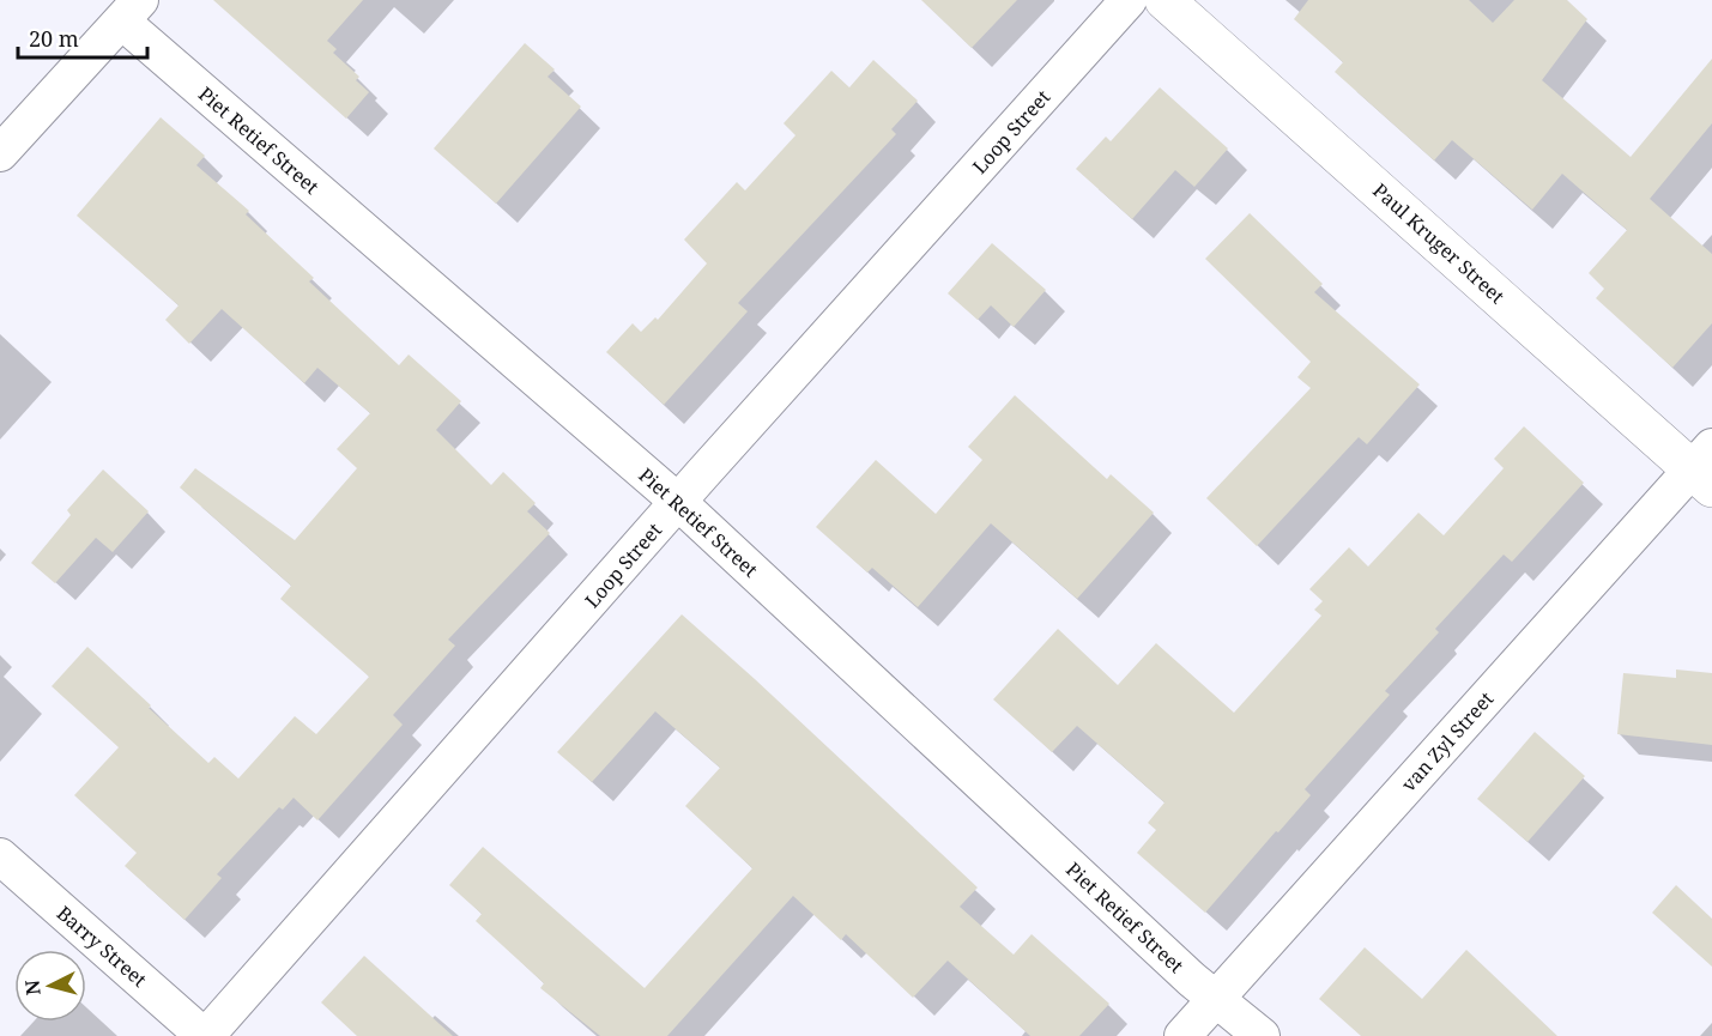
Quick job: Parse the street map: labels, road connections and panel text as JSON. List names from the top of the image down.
{
  "streets": {
    "street": [
      "Loop Street",
      "Piet Retief Street",
      "Paul Kruger Street",
      "van Zyl Street",
      "Barry Street"
    ]
  },
  "crossings": [
    ["Loop Street", "Piet Retief Street"],
    ["Loop Street", "Barry Street"],
    ["Piet Retief Street", "van Zyl Street"],
    ["Paul Kruger Street", "van Zyl Street"]
  ],
  "scale_bar": "20 m",
  "north": "left"
}
